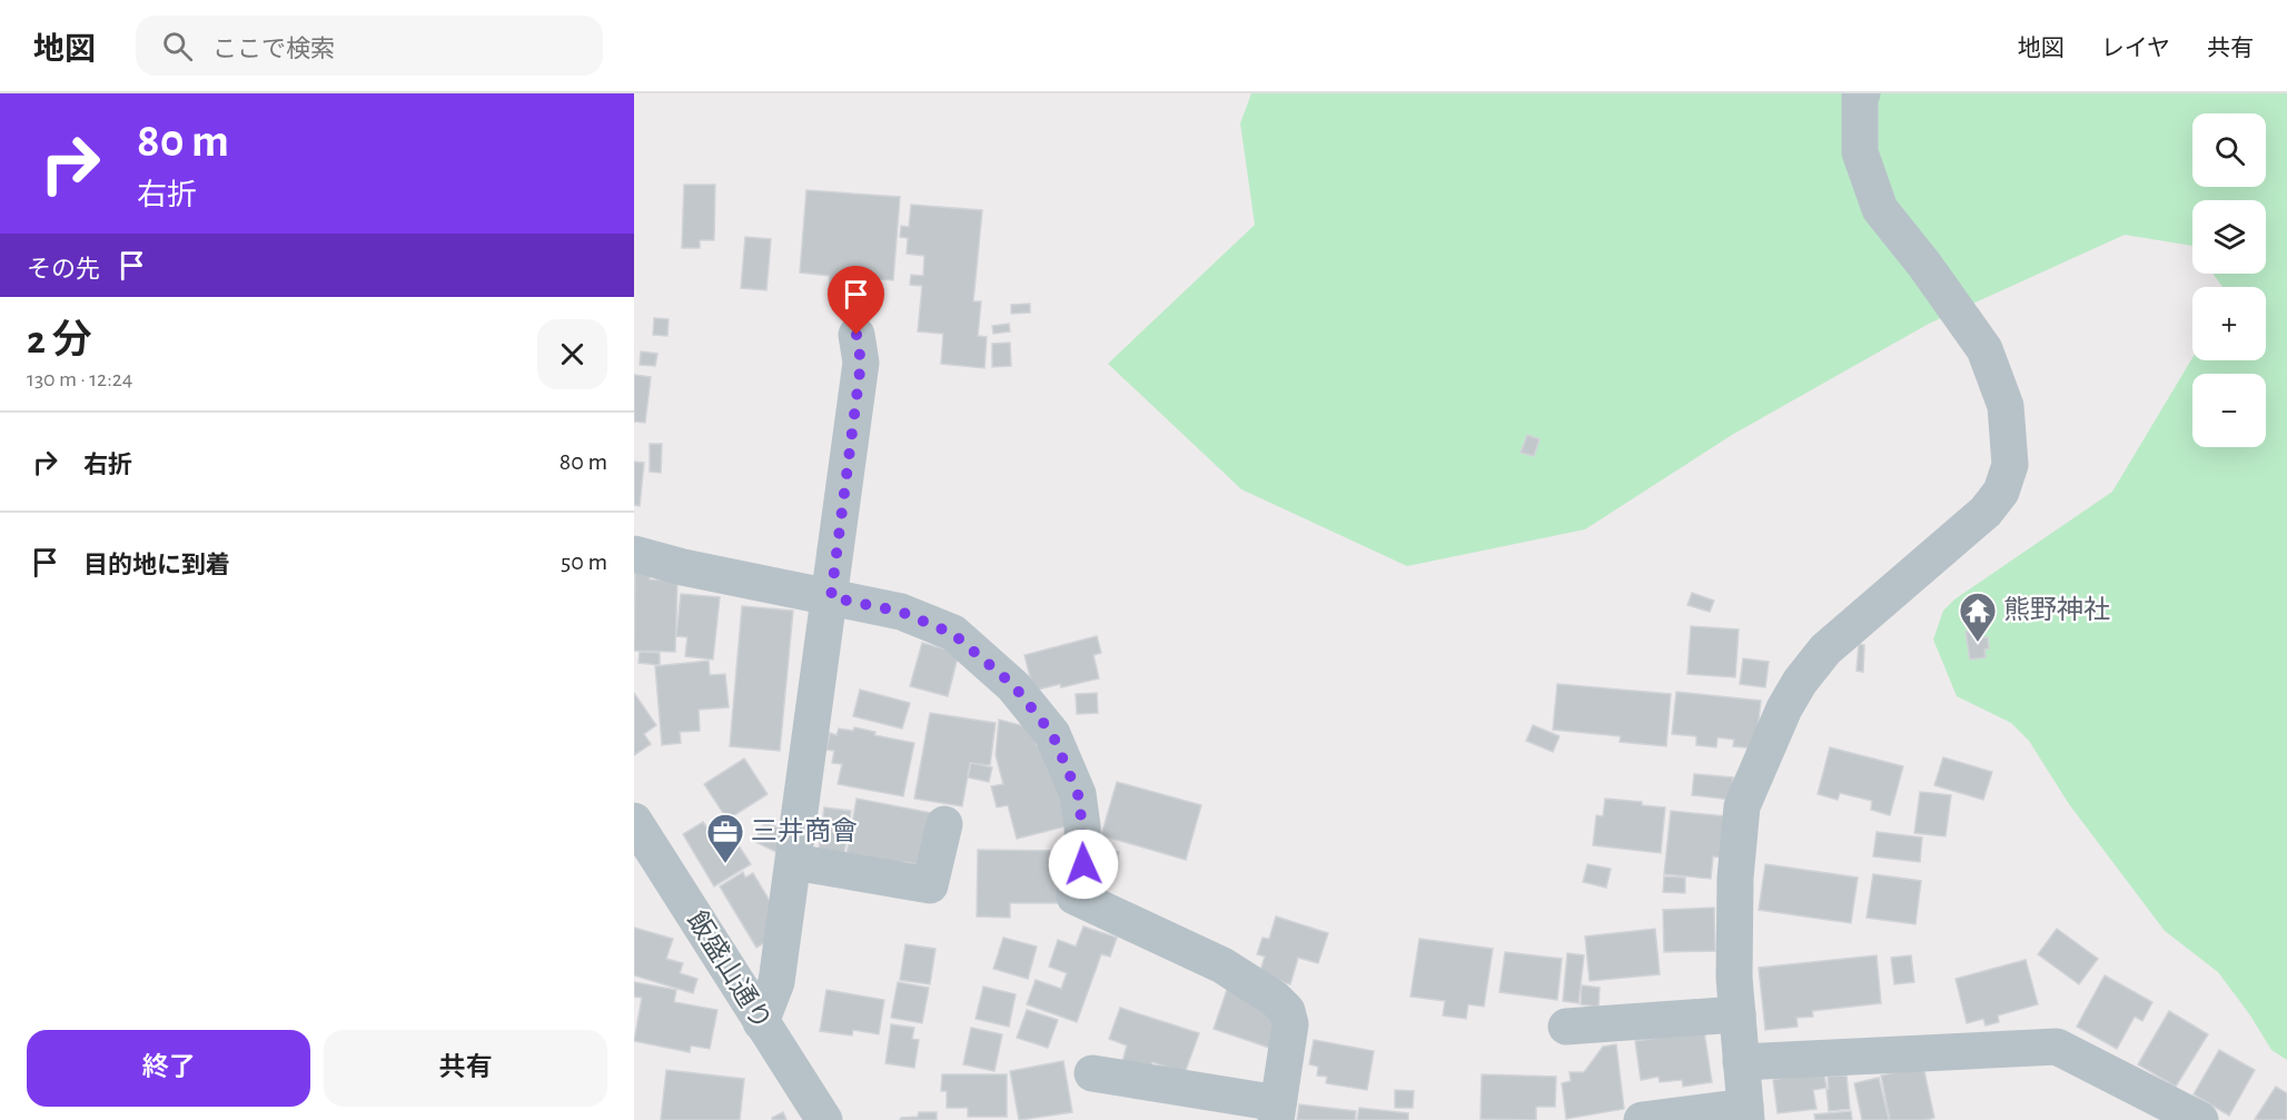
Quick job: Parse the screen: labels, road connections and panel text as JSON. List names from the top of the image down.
{
  "streets": {
    "street": ["飯盛山通り"]
  },
  "places": {
    "temple": ["熊野神社"],
    "office": ["三井商會"]
  },
  "page": {
    "header": "地図",
    "search": "ここで検索",
    "nav": ["地図", "レイヤ", "共有"],
    "turn": ["80 m", "右折"],
    "map_buttons": ["+", "−"],
    "then": "その先",
    "heading": ["2 分", "130 m · 12:24"],
    "list": [
      {
        "name": "右折",
        "value": "80 m"
      },
      {
        "name": "目的地に到着",
        "value": "50 m"
      }
    ],
    "buttons": ["終了", "共有"]
  }
}
